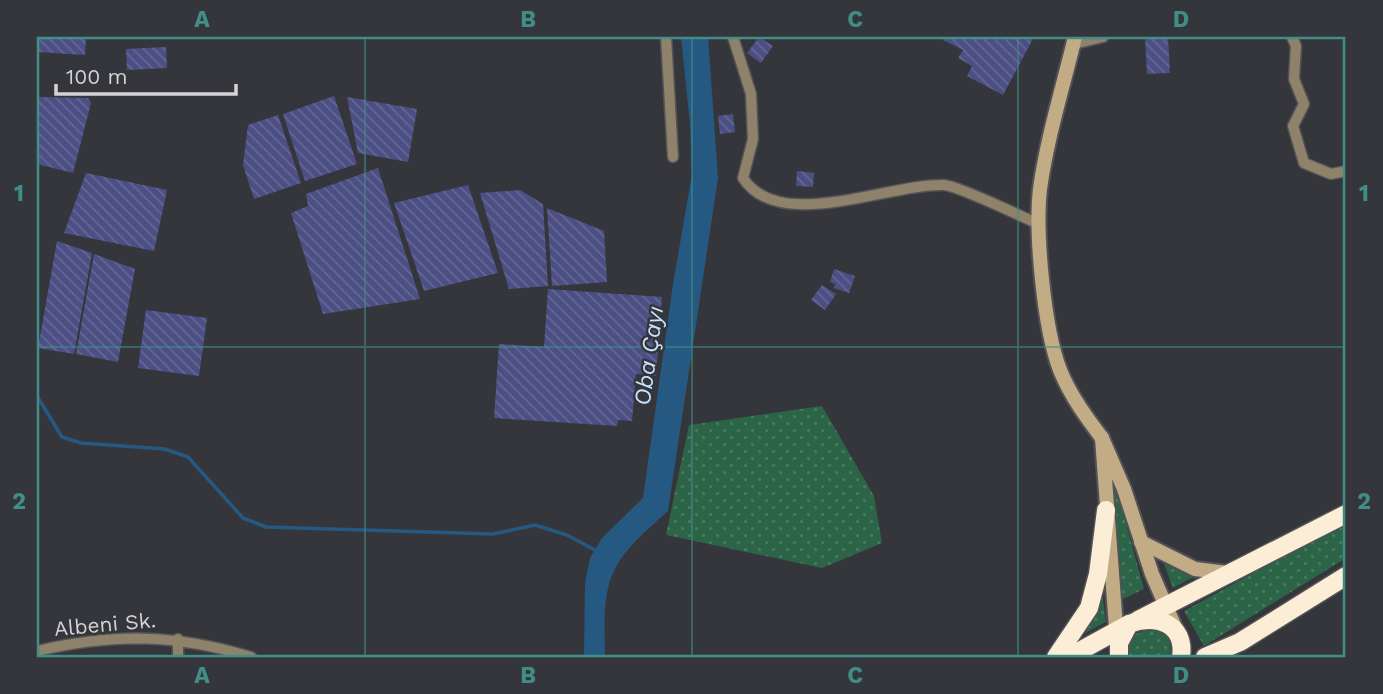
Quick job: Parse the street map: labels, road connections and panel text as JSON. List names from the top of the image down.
{
  "streets": {
    "street": ["Albeni Sk."]
  },
  "water": ["Oba Çayı"],
  "scale_bar": "100 m",
  "grid": {
    "columns": [
      "A",
      "B",
      "C",
      "D"
    ],
    "rows": ["1", "2"]
  }
}
